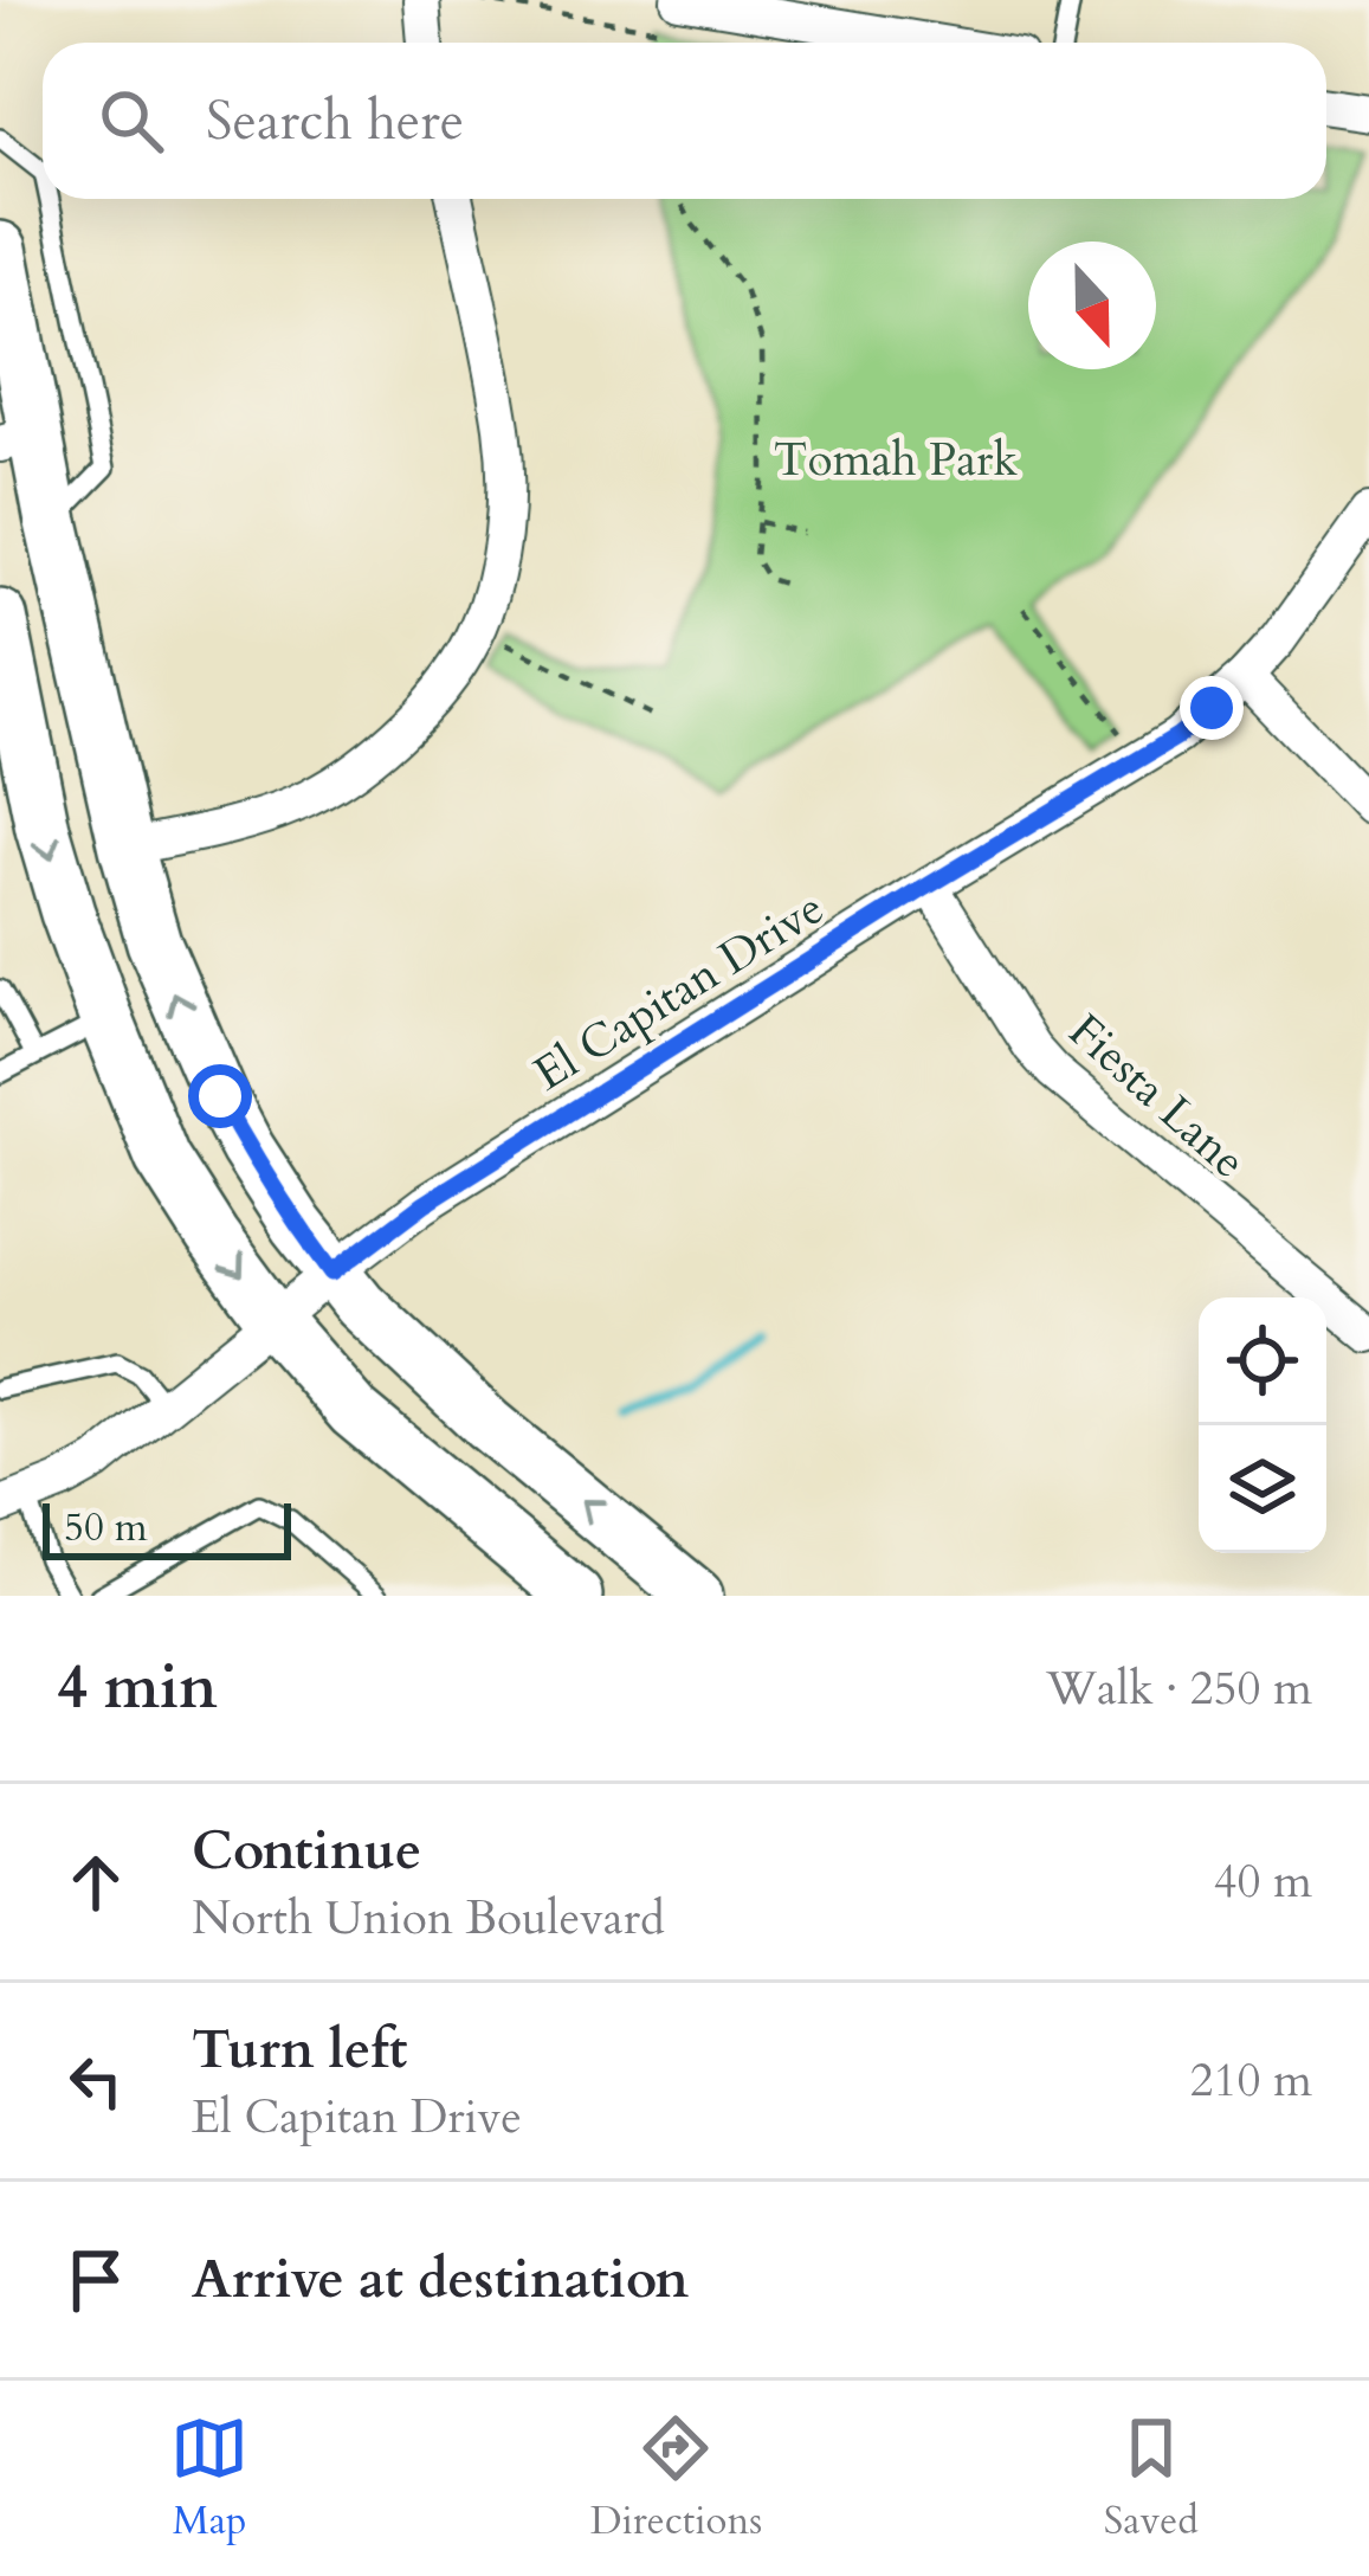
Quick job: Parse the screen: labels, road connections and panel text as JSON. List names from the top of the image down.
{
  "streets": {
    "street": ["El Capitan Drive", "Fiesta Lane"]
  },
  "crossings": [
    ["El Capitan Drive", "Fiesta Lane"]
  ],
  "parks": ["Tomah Park"],
  "scale_bar": "50 m",
  "north": "bottom",
  "page": {
    "search": "Search here",
    "scale": "50 m",
    "heading": ["4 min", "Walk · 250 m"],
    "list": [
      ["Continue", "North Union Boulevard", "40 m"],
      ["Turn left", "El Capitan Drive", "210 m"],
      "Arrive at destination"
    ],
    "nav": ["Map", "Directions", "Saved"]
  }
}
